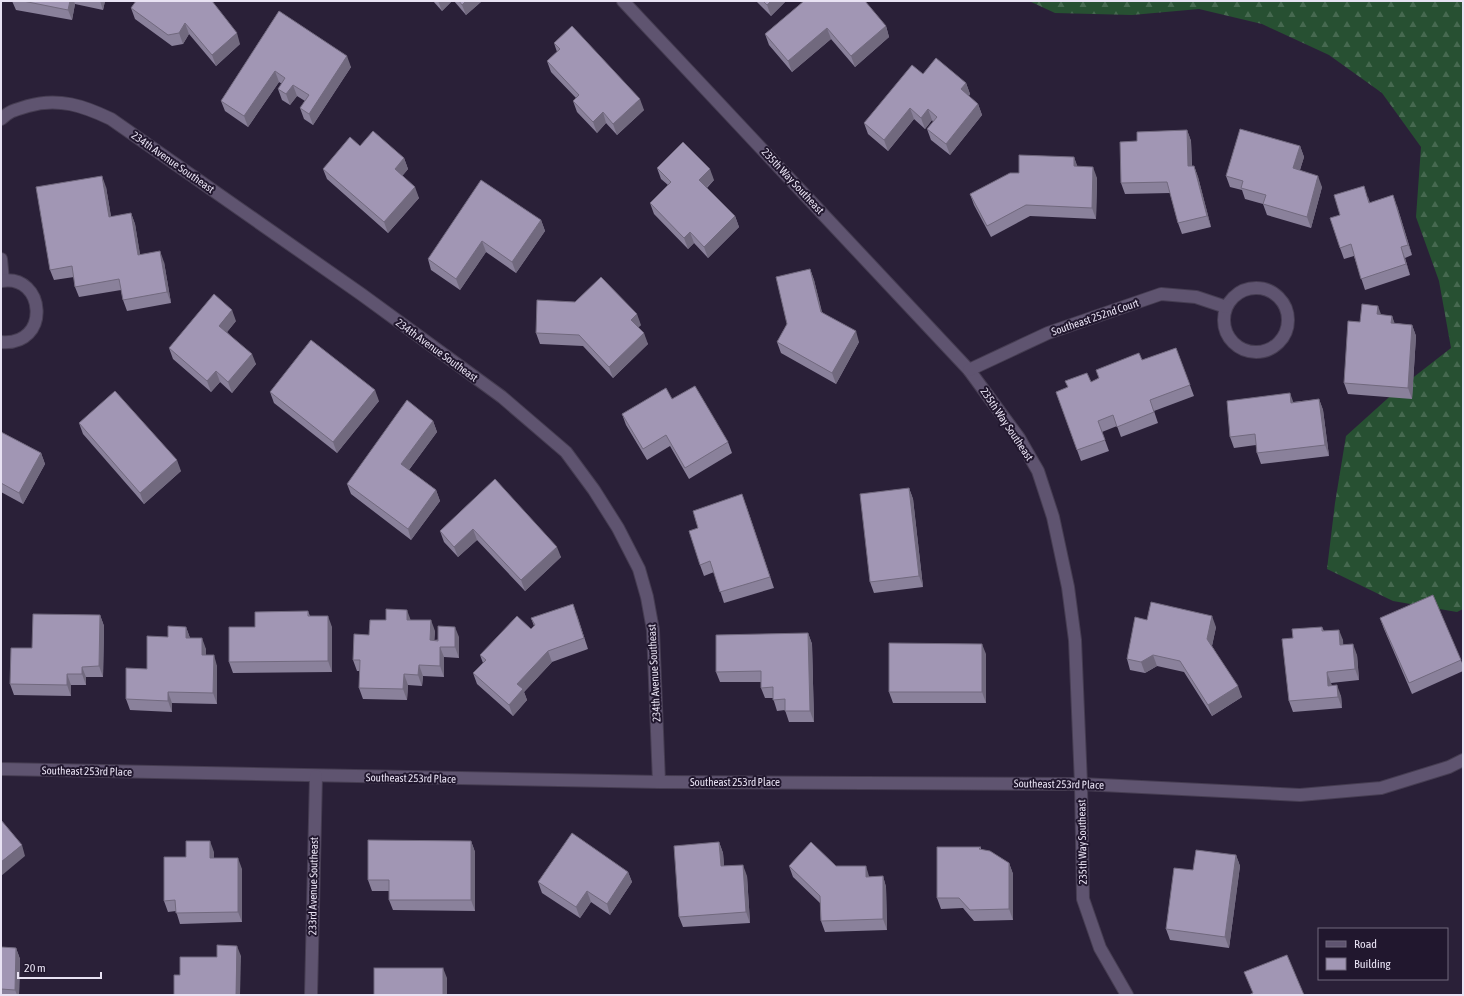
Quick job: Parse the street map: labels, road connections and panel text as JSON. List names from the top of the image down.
{
  "streets": {
    "street": [
      "234th Avenue Southeast",
      "235th Way Southeast",
      "Southeast 252nd Court",
      "Southeast 253rd Place",
      "233rd Avenue Southeast"
    ]
  },
  "crossings": [
    ["234th Avenue Southeast", "Southeast 253rd Place"],
    ["235th Way Southeast", "Southeast 252nd Court"],
    ["235th Way Southeast", "Southeast 253rd Place"],
    ["Southeast 253rd Place", "233rd Avenue Southeast"]
  ],
  "legend": ["Road", "Building"],
  "scale_bar": "20 m"
}
